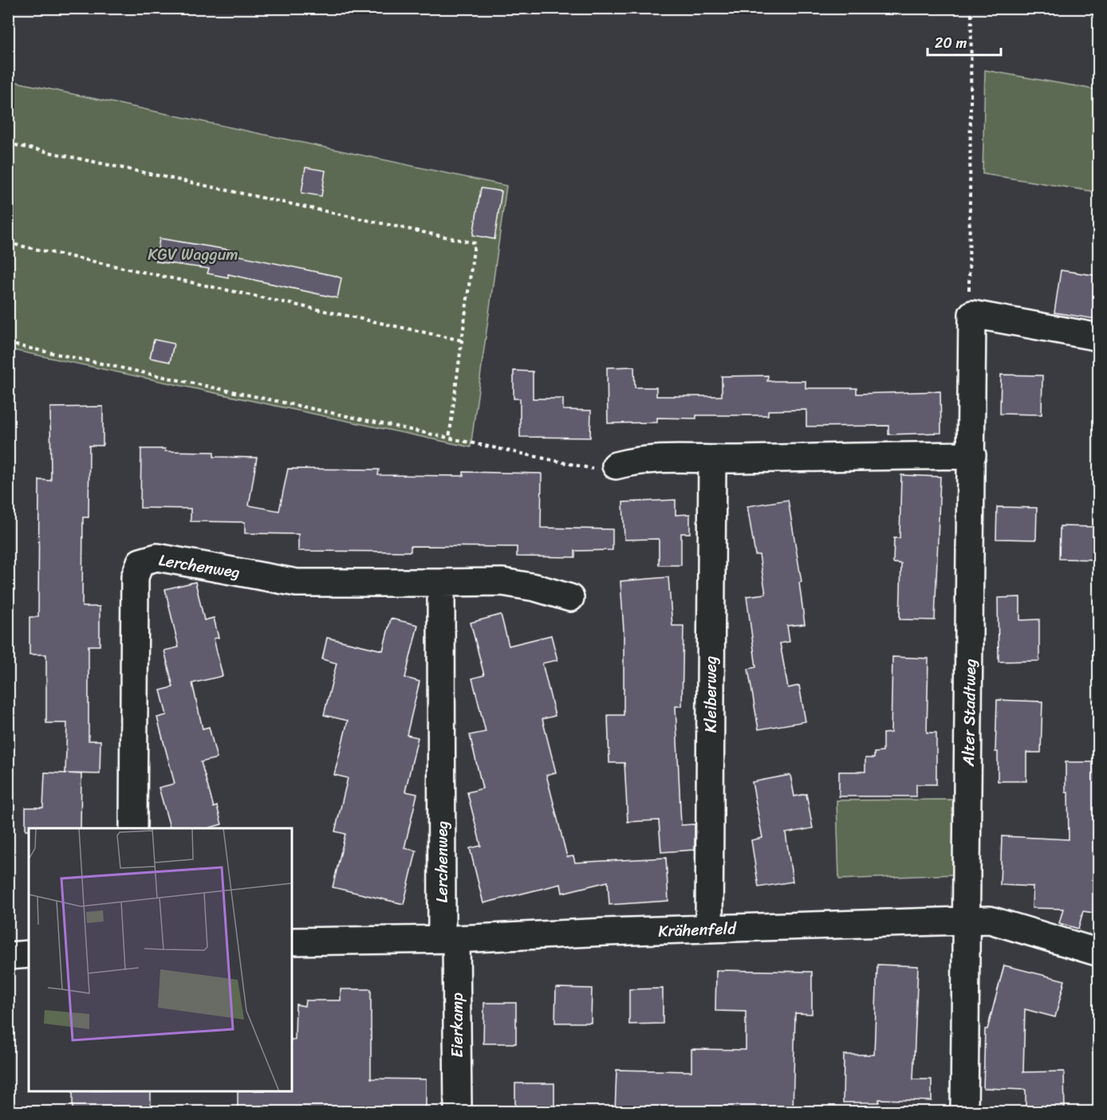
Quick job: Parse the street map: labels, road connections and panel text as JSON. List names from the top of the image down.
{
  "streets": {
    "street": [
      "Lerchenweg",
      "Kleiberweg",
      "Alter Stadtweg",
      "Krähenfeld",
      "Eierkamp"
    ]
  },
  "crossings": [
    ["Lerchenweg", "Krähenfeld"],
    ["Lerchenweg", "Eierkamp"],
    ["Kleiberweg", "Krähenfeld"],
    ["Alter Stadtweg", "Krähenfeld"],
    ["Krähenfeld", "Eierkamp"]
  ],
  "parks": ["KGV Waggum"],
  "scale_bar": "20 m"
}
